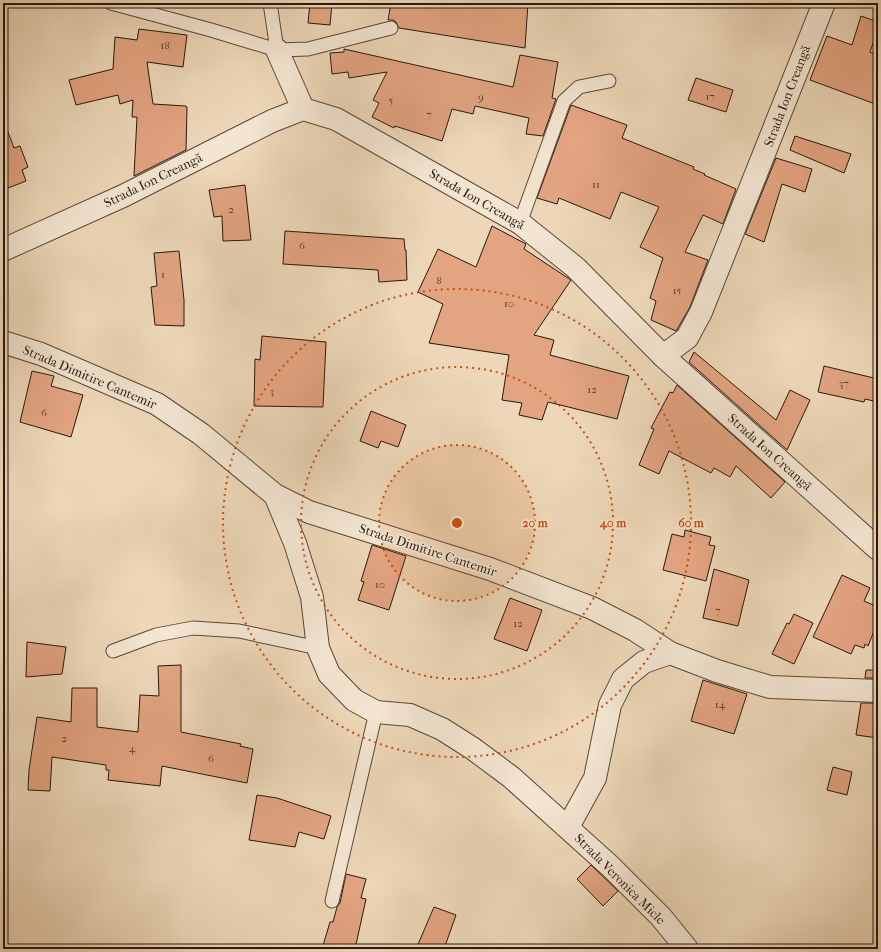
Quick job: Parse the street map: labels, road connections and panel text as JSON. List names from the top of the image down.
{
  "streets": {
    "street": ["Strada Ion Creangă", "Strada Dimitire Cantemir", "Strada Veronica Micle"]
  },
  "crossings": [
    ["Strada Dimitire Cantemir", "Strada Veronica Micle"]
  ],
  "house_numbers": [
    "18",
    "17",
    "9",
    "5",
    "7",
    "11",
    "2",
    "6",
    "1",
    "8",
    "15",
    "10",
    "37",
    "12",
    "3",
    "6",
    "10",
    "7",
    "12",
    "14",
    "2",
    "4",
    "6"
  ],
  "rings": ["20 m", "40 m", "60 m"]
}
